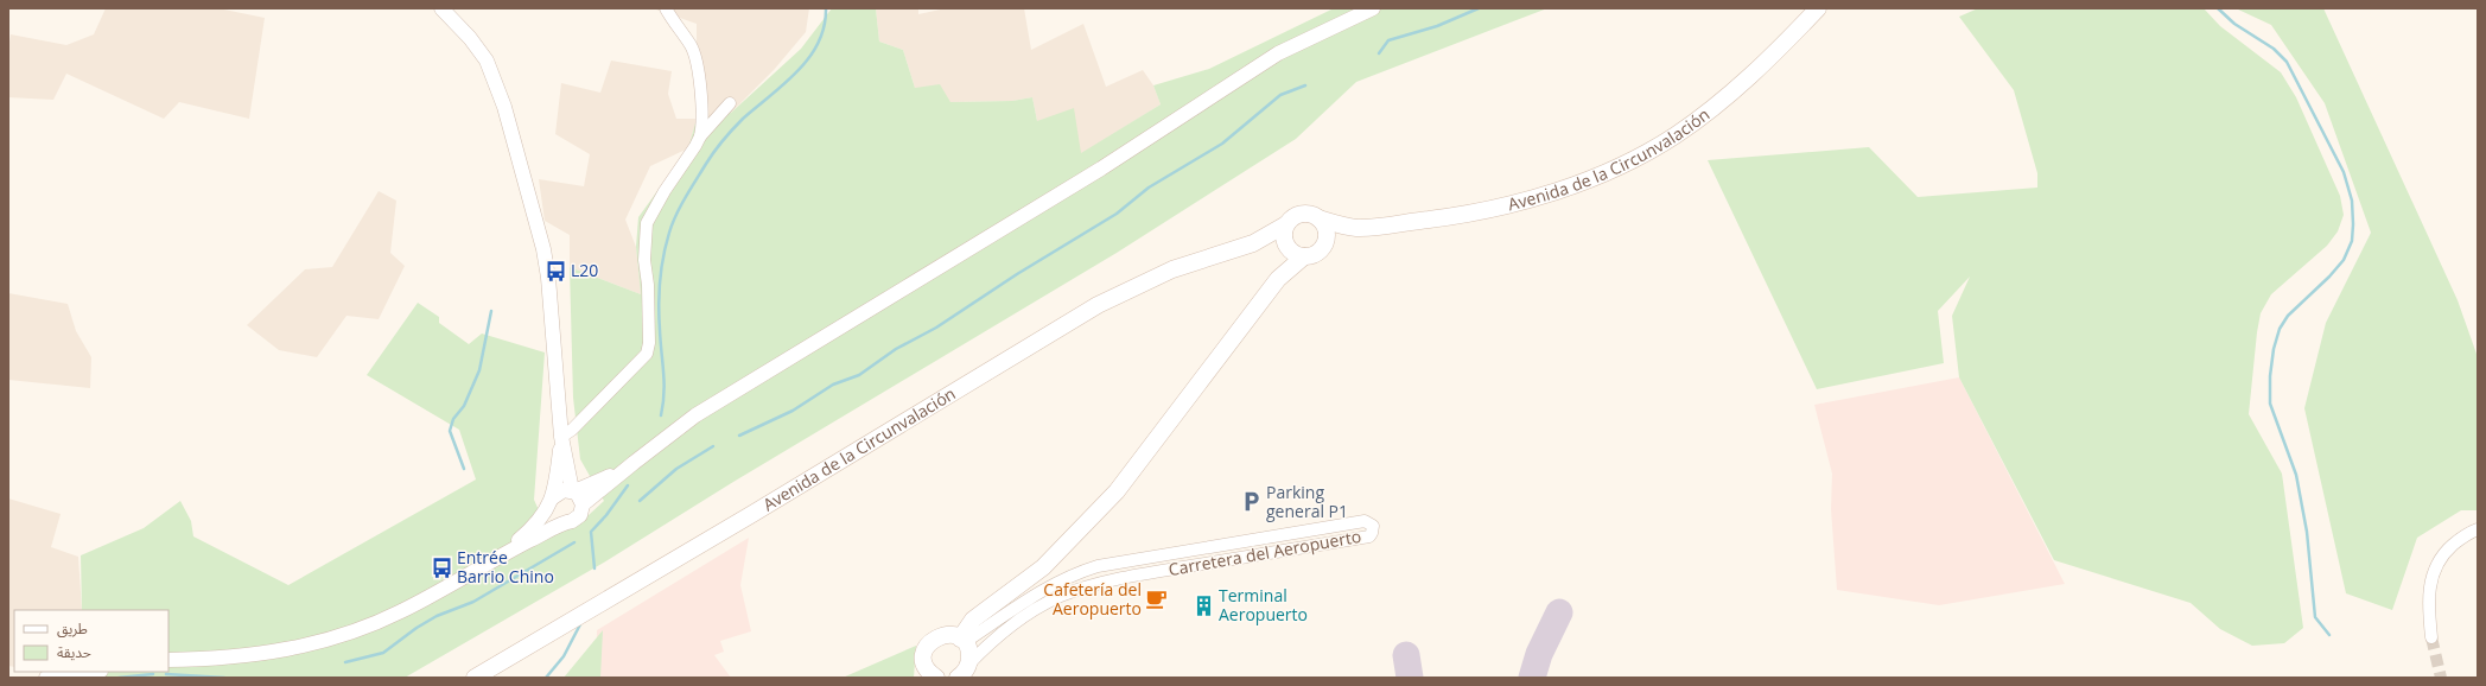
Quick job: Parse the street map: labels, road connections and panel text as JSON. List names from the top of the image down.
{
  "streets": {
    "main road": ["Avenida de la Circunvalación"],
    "street": ["Carretera del Aeropuerto"]
  },
  "places": {
    "bus stop": ["L20", "Entrée Barrio Chino"],
    "parking": ["Parking general P1"],
    "cafe": ["Cafetería del Aeropuerto"],
    "building": ["Terminal Aeropuerto"]
  },
  "legend": ["طريق", "حديقة"]
}
